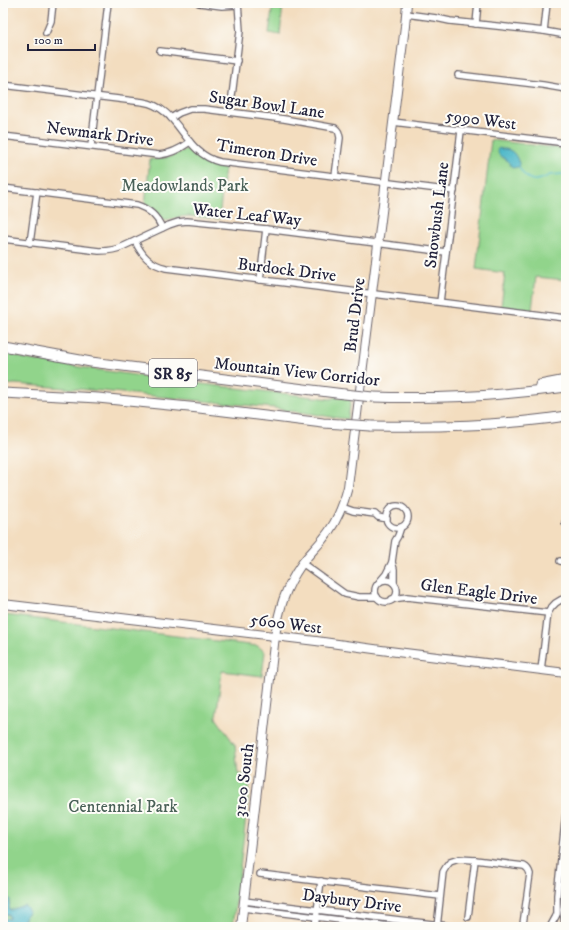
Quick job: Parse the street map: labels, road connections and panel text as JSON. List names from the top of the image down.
{
  "streets": {
    "highway": ["Mountain View Corridor", "SR 85"],
    "main road": ["Brud Drive", "5600 West", "3100 South"],
    "street": [
      "Sugar Bowl Lane",
      "5990 West",
      "Newmark Drive",
      "Timeron Drive",
      "Water Leaf Way",
      "Snowbush Lane",
      "Burdock Drive",
      "Glen Eagle Drive",
      "Daybury Drive"
    ]
  },
  "crossings": [
    ["Sugar Bowl Lane", "Timeron Drive"],
    ["5990 West", "Snowbush Lane"],
    ["5990 West", "Brud Drive"],
    ["Newmark Drive", "Timeron Drive"],
    ["Timeron Drive", "Snowbush Lane"],
    ["Timeron Drive", "Brud Drive"],
    ["Water Leaf Way", "Snowbush Lane"],
    ["Water Leaf Way", "Burdock Drive"],
    ["Water Leaf Way", "Brud Drive"],
    ["Snowbush Lane", "Burdock Drive"],
    ["Burdock Drive", "Brud Drive"],
    ["Brud Drive", "5600 West"],
    ["Brud Drive", "3100 South"],
    ["Glen Eagle Drive", "5600 West"],
    ["5600 West", "3100 South"],
    ["3100 South", "Daybury Drive"]
  ],
  "parks": ["Meadowlands Park", "Centennial Park"],
  "scale_bar": "100 m"
}
